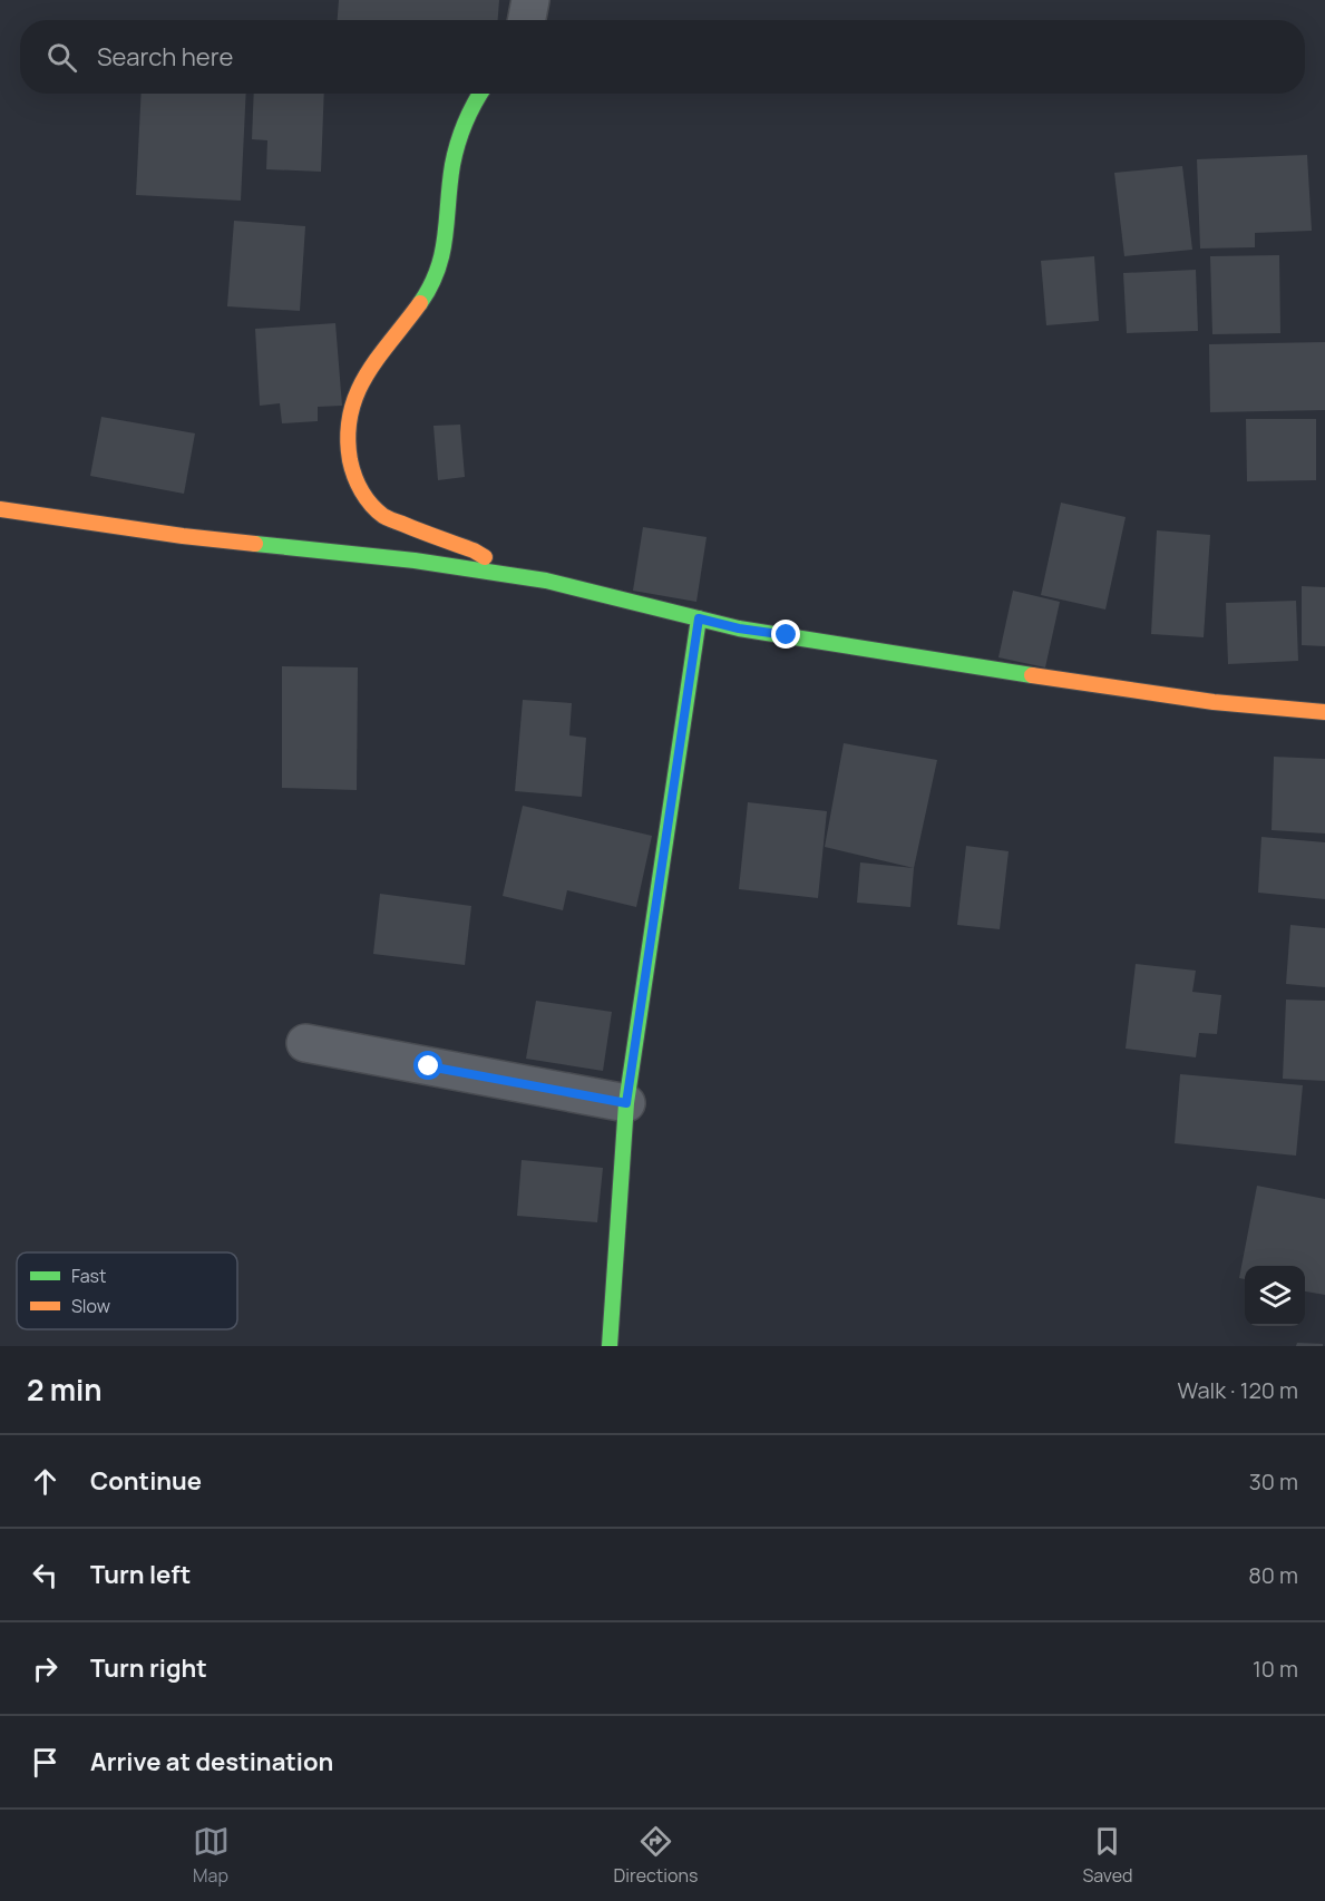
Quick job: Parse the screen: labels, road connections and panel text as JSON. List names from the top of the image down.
{
  "legend": ["Fast", "Slow"],
  "page": {
    "search": "Search here",
    "heading": ["2 min", "Walk · 120 m"],
    "list": [
      ["Continue", "30 m"],
      ["Turn left", "80 m"],
      ["Turn right", "10 m"],
      "Arrive at destination"
    ],
    "nav": ["Map", "Directions", "Saved"]
  }
}
